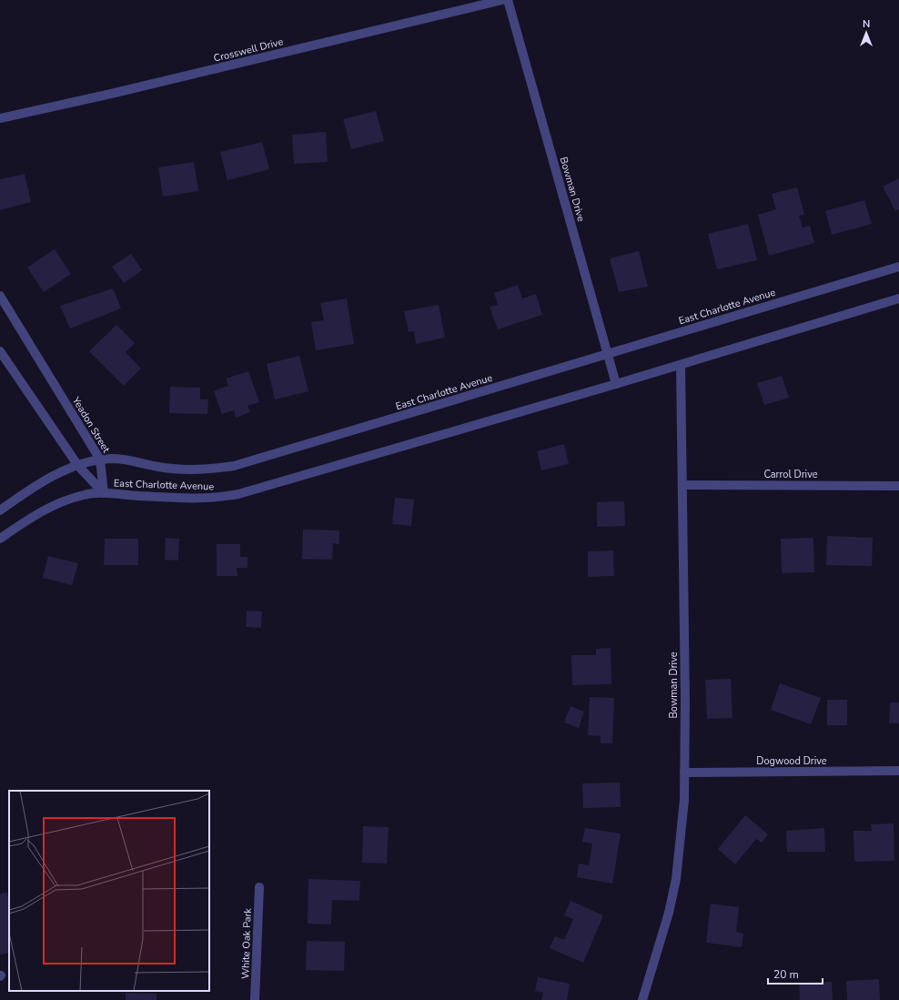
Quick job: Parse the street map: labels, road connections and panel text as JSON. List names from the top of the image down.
{
  "streets": {
    "street": [
      "Crosswell Drive",
      "Bowman Drive",
      "East Charlotte Avenue",
      "Yeadon Street",
      "Carrol Drive",
      "Dogwood Drive",
      "White Oak Park"
    ]
  },
  "crossings": [
    ["Bowman Drive", "East Charlotte Avenue"],
    ["Bowman Drive", "Carrol Drive"],
    ["Bowman Drive", "Dogwood Drive"],
    ["East Charlotte Avenue", "Yeadon Street"]
  ],
  "scale_bar": "20 m",
  "north": "top"
}
